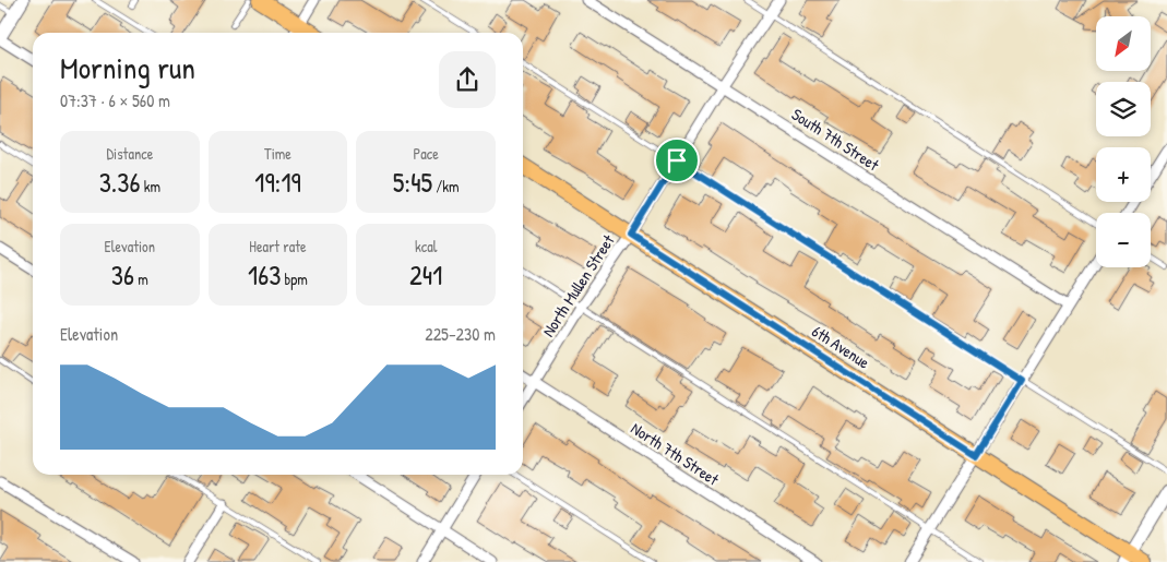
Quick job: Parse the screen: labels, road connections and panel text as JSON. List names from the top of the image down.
{
  "streets": {
    "main road": ["6th Avenue"],
    "street": ["South 7th Street", "North Mullen Street", "North 7th Street"]
  },
  "crossings": [
    ["South 7th Street", "North Mullen Street"],
    ["North Mullen Street", "6th Avenue"],
    ["North Mullen Street", "North 7th Street"]
  ],
  "north": "bottom left",
  "page": {
    "map_buttons": ["+", "−"],
    "heading": ["Morning run", "07:37 · 6 × 560 m"],
    "stats": [
      ["Distance", "3.36 km"],
      ["Time", "19:19"],
      ["Pace", "5:45 /km"],
      ["Elevation", "36 m"],
      ["Heart rate", "163 bpm"],
      ["kcal", "241"]
    ],
    "chart": ["Elevation", "225–230 m"]
  }
}
